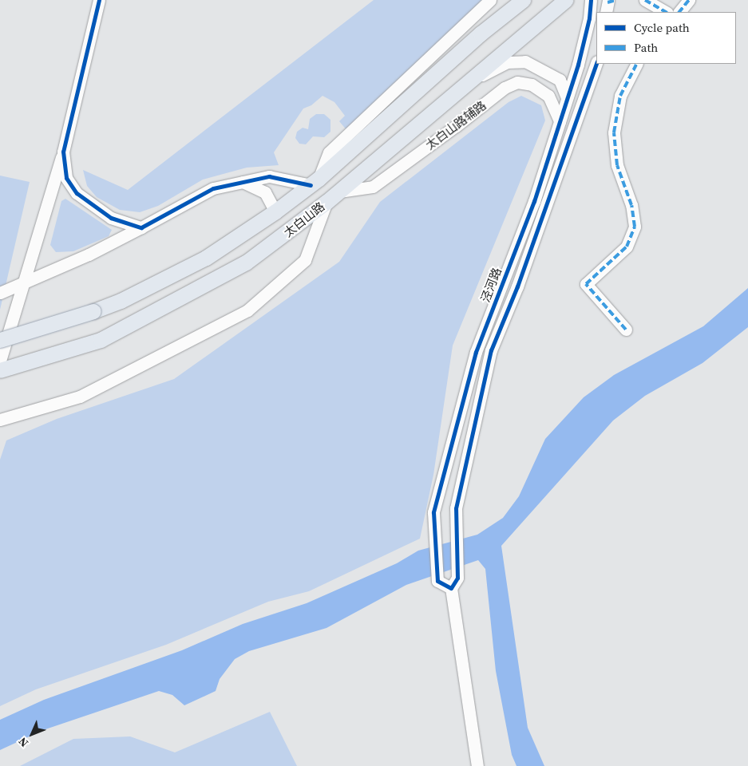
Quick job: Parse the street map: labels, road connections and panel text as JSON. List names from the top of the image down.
{
  "streets": {
    "main road": ["太白山路"],
    "street": ["太白山路辅路", "泾河路"]
  },
  "crossings": [
    ["太白山路辅路", "太白山路"],
    ["太白山路辅路", "泾河路"]
  ],
  "legend": ["Cycle path", "Path"],
  "north": "bottom left"
}
